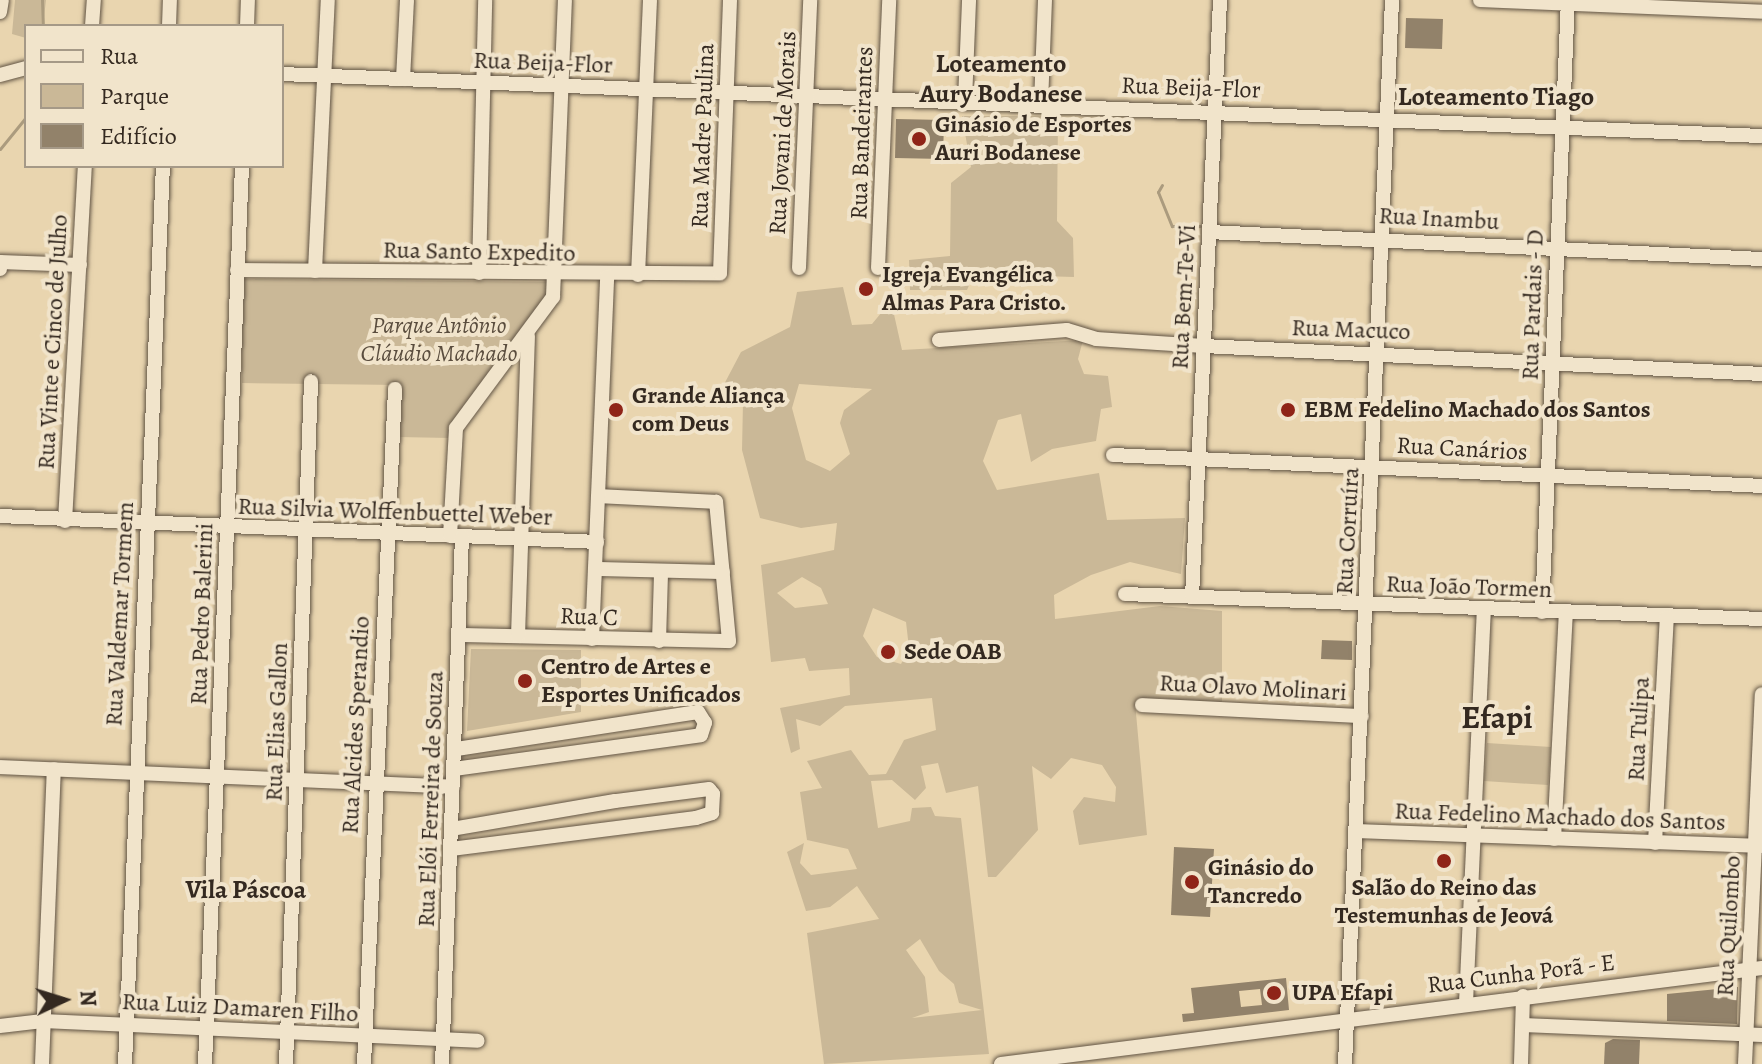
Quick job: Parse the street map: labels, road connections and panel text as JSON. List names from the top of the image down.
{
  "streets": {
    "street": [
      "Rua Beija-Flor",
      "Rua Jovani de Morais",
      "Rua Bandeirantes",
      "Rua Madre Paulina",
      "Rua Inambu",
      "Rua Santo Expedito",
      "Rua Bem-Te-Vi",
      "Rua Pardais - D",
      "Rua Macuco",
      "Rua Vinte e Cinco de Julho",
      "Rua Canários",
      "Rua Silvia Wolffenbuettel Weber",
      "Rua Corruíra",
      "Rua João Tormen",
      "Rua Valdemar Tormem",
      "Rua Pedro Balerini",
      "Rua C",
      "Rua Olavo Molinari",
      "Rua Elias Gallon",
      "Rua Alcides Sperandio",
      "Rua Tulipa",
      "Rua Elói Ferreira de Souza",
      "Rua Fedelino Machado dos Santos",
      "Rua Quilombo",
      "Rua Cunha Porã - E",
      "Rua Luiz Damaren Filho"
    ]
  },
  "crossings": [
    ["Rua Beija-Flor", "Rua Jovani de Morais"],
    ["Rua Beija-Flor", "Rua Bandeirantes"],
    ["Rua Beija-Flor", "Rua Madre Paulina"],
    ["Rua Beija-Flor", "Rua Bem-Te-Vi"],
    ["Rua Beija-Flor", "Rua Pardais - D"],
    ["Rua Beija-Flor", "Rua Corruíra"],
    ["Rua Beija-Flor", "Rua Elói Ferreira de Souza"],
    ["Rua Madre Paulina", "Rua Santo Expedito"],
    ["Rua Inambu", "Rua Bem-Te-Vi"],
    ["Rua Inambu", "Rua Pardais - D"],
    ["Rua Inambu", "Rua Corruíra"],
    ["Rua Santo Expedito", "Rua Pedro Balerini"],
    ["Rua Santo Expedito", "Rua Elói Ferreira de Souza"],
    ["Rua Bem-Te-Vi", "Rua Macuco"],
    ["Rua Bem-Te-Vi", "Rua Canários"],
    ["Rua Bem-Te-Vi", "Rua João Tormen"],
    ["Rua Pardais - D", "Rua Macuco"],
    ["Rua Pardais - D", "Rua Canários"],
    ["Rua Pardais - D", "Rua João Tormen"],
    ["Rua Macuco", "Rua Corruíra"],
    ["Rua Vinte e Cinco de Julho", "Rua Silvia Wolffenbuettel Weber"],
    ["Rua Canários", "Rua Corruíra"],
    ["Rua Silvia Wolffenbuettel Weber", "Rua Valdemar Tormem"],
    ["Rua Silvia Wolffenbuettel Weber", "Rua Pedro Balerini"],
    ["Rua Silvia Wolffenbuettel Weber", "Rua Elias Gallon"],
    ["Rua Silvia Wolffenbuettel Weber", "Rua Alcides Sperandio"],
    ["Rua Silvia Wolffenbuettel Weber", "Rua Elói Ferreira de Souza"],
    ["Rua Corruíra", "Rua João Tormen"],
    ["Rua Corruíra", "Rua Olavo Molinari"],
    ["Rua Corruíra", "Rua Fedelino Machado dos Santos"],
    ["Rua Corruíra", "Rua Cunha Porã - E"],
    ["Rua João Tormen", "Rua Tulipa"],
    ["Rua Valdemar Tormem", "Rua Luiz Damaren Filho"],
    ["Rua Pedro Balerini", "Rua Luiz Damaren Filho"],
    ["Rua C", "Rua Elói Ferreira de Souza"],
    ["Rua Elias Gallon", "Rua Luiz Damaren Filho"],
    ["Rua Alcides Sperandio", "Rua Luiz Damaren Filho"],
    ["Rua Tulipa", "Rua Fedelino Machado dos Santos"],
    ["Rua Elói Ferreira de Souza", "Rua Luiz Damaren Filho"],
    ["Rua Fedelino Machado dos Santos", "Rua Quilombo"],
    ["Rua Quilombo", "Rua Cunha Porã - E"]
  ],
  "districts": [
    "Loteamento Aury Bodanese",
    "Loteamento Tiago",
    "Efapi",
    "Vila Páscoa"
  ],
  "parks": ["Parque Antônio Cláudio Machado"],
  "places": [
    "Ginásio de Esportes Auri Bodanese",
    "Igreja Evangélica Almas Para Cristo.",
    "Grande Aliança com Deus",
    "EBM Fedelino Machado dos Santos",
    "Sede OAB",
    "Centro de Artes e Esportes Unificados",
    "Salão do Reino das Testemunhas de Jeová",
    "Ginásio do Tancredo",
    "UPA Efapi"
  ],
  "legend": ["Rua", "Parque", "Edifício"],
  "north": "right"
}
